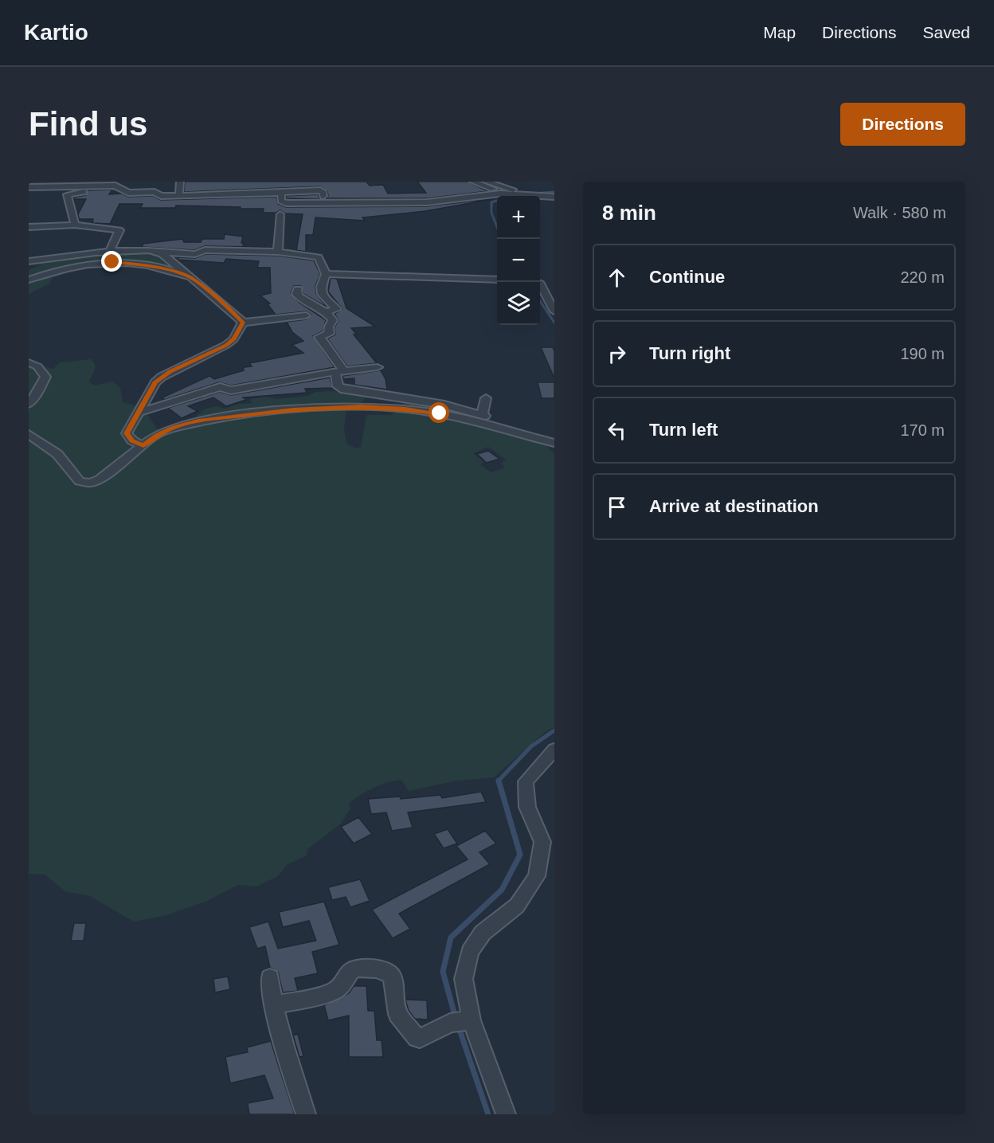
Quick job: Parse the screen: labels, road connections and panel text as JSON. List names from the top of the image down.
{
  "page": {
    "header": "Kartio",
    "nav": ["Map", "Directions", "Saved"],
    "buttons": "Directions",
    "title": "Find us",
    "heading": ["8 min", "Walk · 580 m"],
    "map_buttons": ["+", "−"],
    "list": [
      ["Continue", "220 m"],
      ["Turn right", "190 m"],
      ["Turn left", "170 m"],
      "Arrive at destination"
    ]
  }
}
